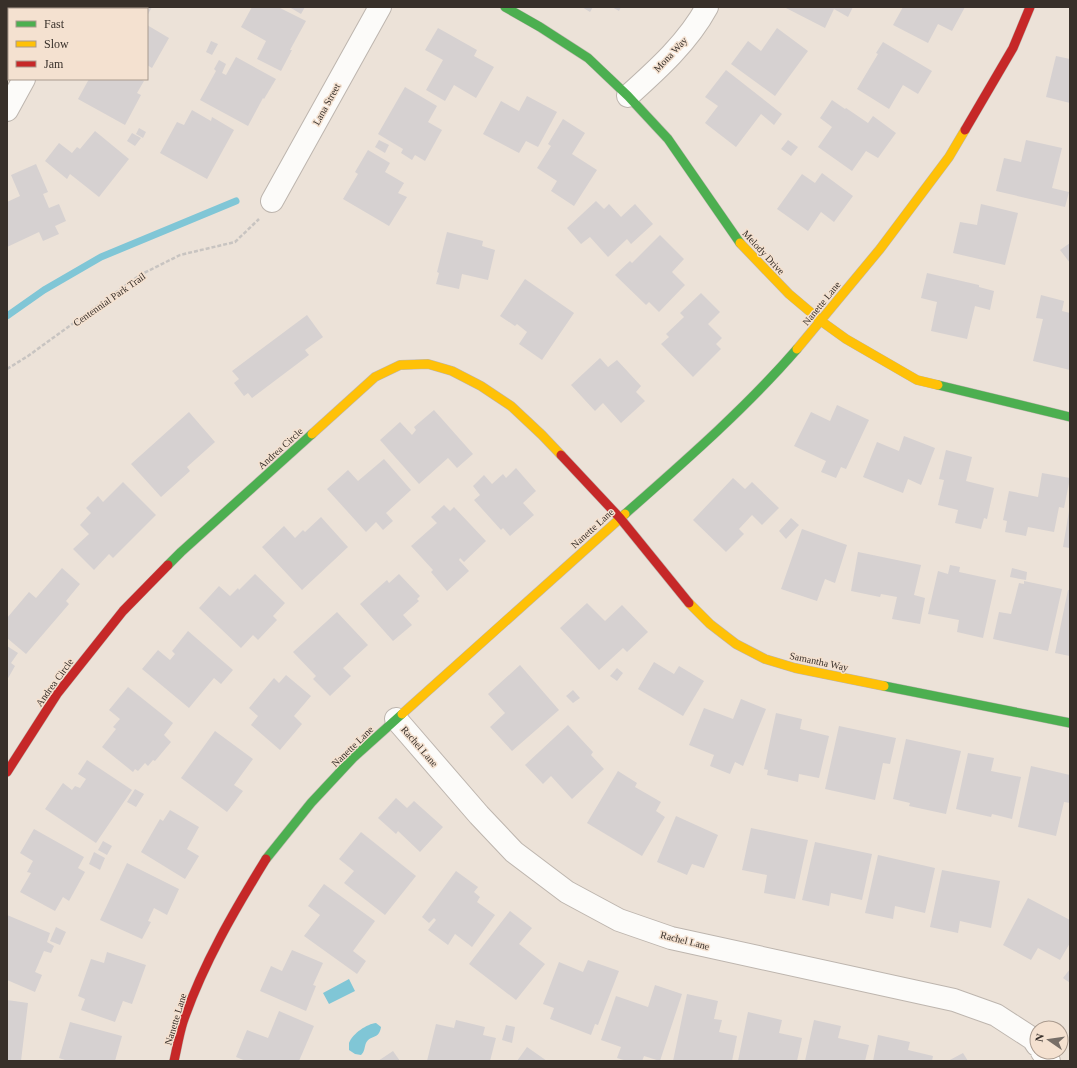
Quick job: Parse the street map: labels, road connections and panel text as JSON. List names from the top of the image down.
{
  "streets": {
    "street": [
      "Mona Way",
      "Lana Street",
      "Melody Drive",
      "Nanette Lane",
      "Andrea Circle",
      "Samantha Way",
      "Rachel Lane"
    ],
    "path": ["Centennial Park Trail"]
  },
  "crossings": [
    ["Mona Way", "Melody Drive"],
    ["Lana Street", "Centennial Park Trail"],
    ["Melody Drive", "Nanette Lane"],
    ["Nanette Lane", "Andrea Circle"],
    ["Nanette Lane", "Samantha Way"],
    ["Nanette Lane", "Rachel Lane"],
    ["Andrea Circle", "Samantha Way"]
  ],
  "legend": ["Fast", "Slow", "Jam"],
  "north": "left"
}
